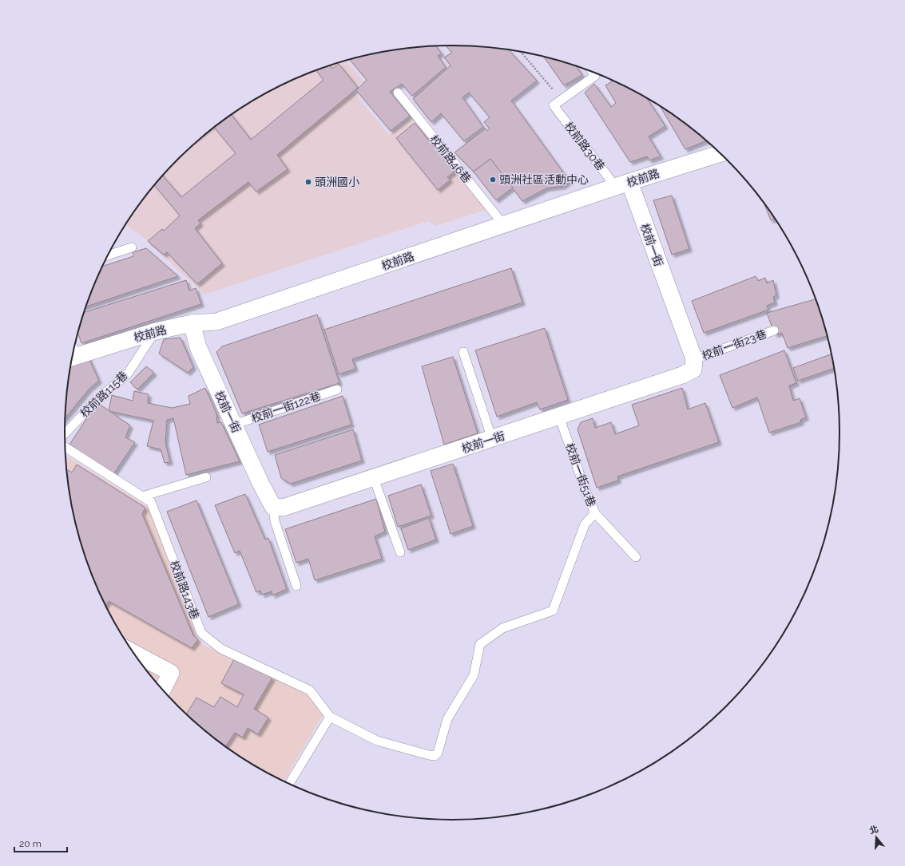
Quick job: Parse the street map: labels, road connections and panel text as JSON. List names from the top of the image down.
{
  "streets": {
    "street": ["校前路", "校前一街"],
    "lane": [
      "校前路30巷",
      "校前路46巷",
      "校前一街23巷",
      "校前路115巷",
      "校前一街122巷",
      "校前一街51巷",
      "校前路143巷"
    ]
  },
  "crossings": [
    ["校前路30巷", "校前路"],
    ["校前路30巷", "校前一街"],
    ["校前路46巷", "校前路"],
    ["校前路", "校前一街"],
    ["校前路", "校前路115巷"],
    ["校前一街", "校前一街23巷"],
    ["校前一街", "校前一街122巷"],
    ["校前一街", "校前一街51巷"]
  ],
  "places": ["頭洲社區活動中心", "頭洲國小"],
  "scale_bar": "20 m",
  "north": "top"
}
